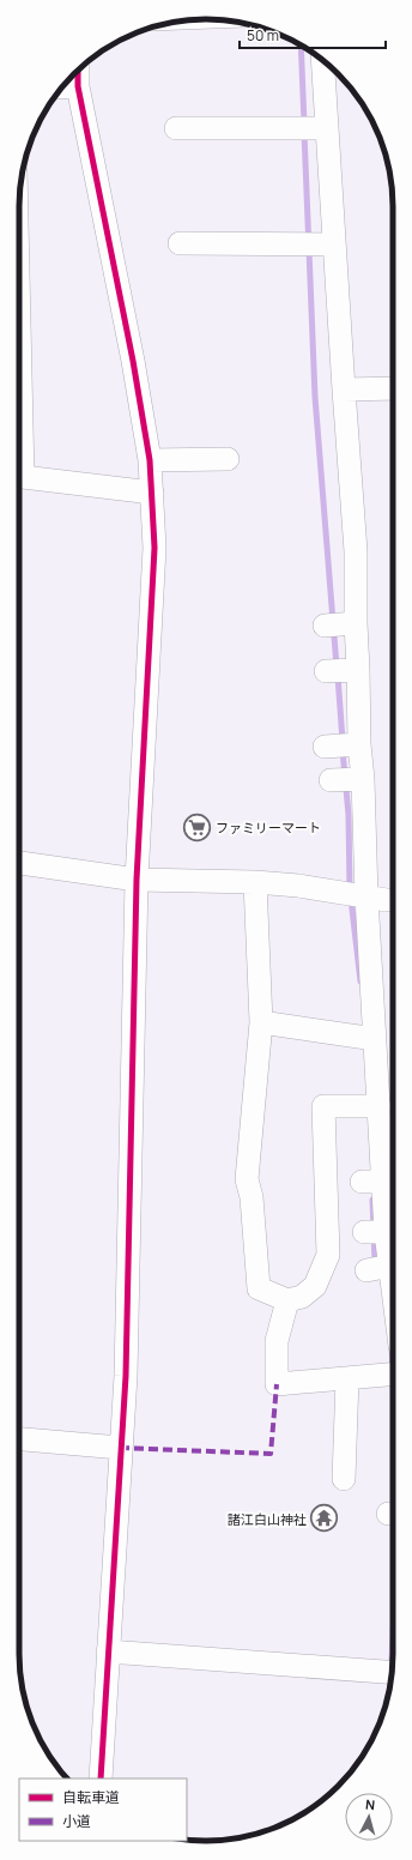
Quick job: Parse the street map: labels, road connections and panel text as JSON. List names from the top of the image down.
{
  "places": {
    "supermarket": ["ファミリーマート"],
    "temple": ["諸江白山神社"]
  },
  "legend": ["自転車道", "小道"],
  "scale_bar": "50 m",
  "north": "top"
}
